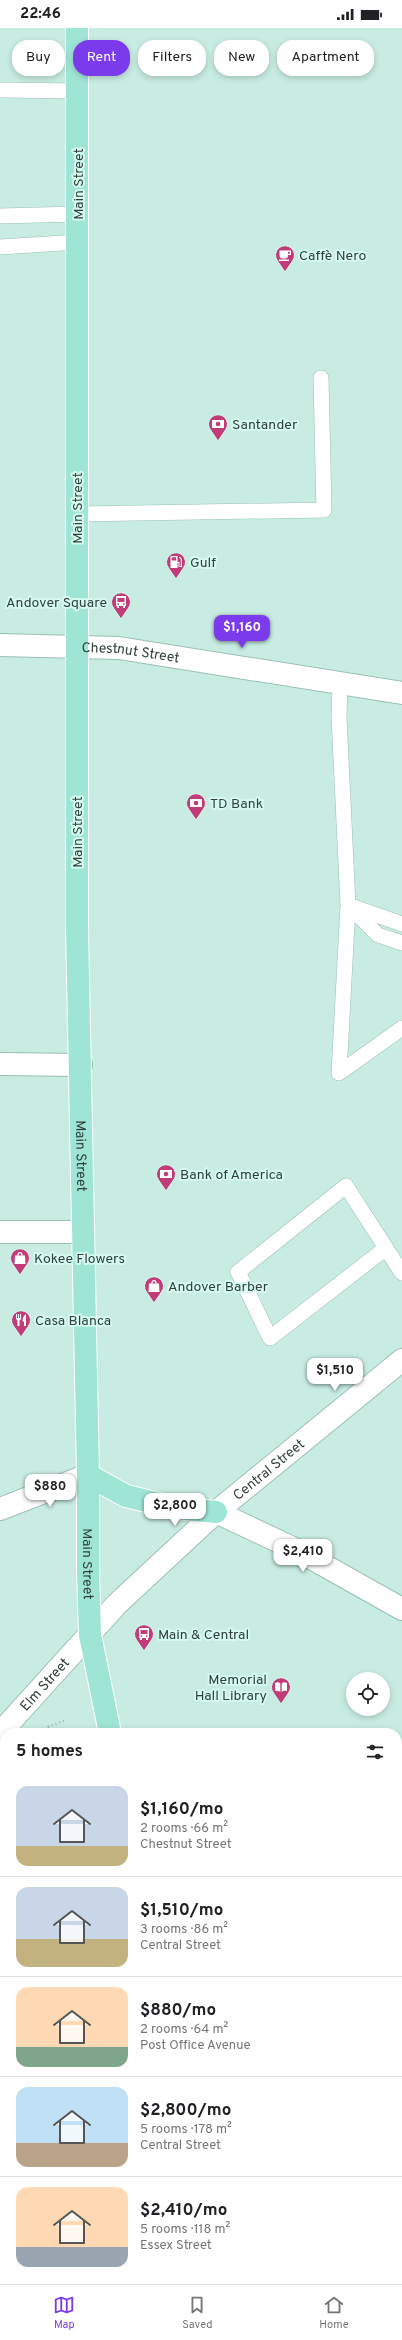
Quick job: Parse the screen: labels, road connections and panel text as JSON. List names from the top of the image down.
{
  "streets": {
    "main road": [
      "Main Street",
      "Chestnut Street",
      "Central Street",
      "Elm Street"
    ]
  },
  "crossings": [
    ["Main Street", "Chestnut Street"],
    ["Main Street", "Central Street"],
    ["Main Street", "Elm Street"],
    ["Central Street", "Elm Street"]
  ],
  "places": {
    "cafe": ["Caffè Nero"],
    "bank": ["Santander", "TD Bank", "Bank of America"],
    "fuel station": ["Gulf"],
    "bus stop": ["Andover Square", "Main & Central"],
    "shop": ["Kokee Flowers", "Andover Barber"],
    "restaurant": ["Casa Blanca"],
    "library": ["Memorial Hall Library"]
  },
  "page": {
    "status": "22:46",
    "chip": [
      "Buy",
      "Rent",
      "Filters",
      "New",
      "Apartment"
    ],
    "price": [
      "$1,160",
      "$1,510",
      "$880",
      "$2,800",
      "$2,410"
    ],
    "heading": "5 homes",
    "list": [
      {
        "name": "$1,160/mo",
        "note": "2 rooms · 66 m² · Chestnut Street"
      },
      {
        "name": "$1,510/mo",
        "note": "3 rooms · 86 m² · Central Street"
      },
      {
        "name": "$880/mo",
        "note": "2 rooms · 64 m² · Post Office Avenue"
      },
      {
        "name": "$2,800/mo",
        "note": "5 rooms · 178 m² · Central Street"
      },
      {
        "name": "$2,410/mo",
        "note": "5 rooms · 118 m² · Essex Street"
      }
    ],
    "tabs": ["Map", "Saved", "Home"]
  }
}
